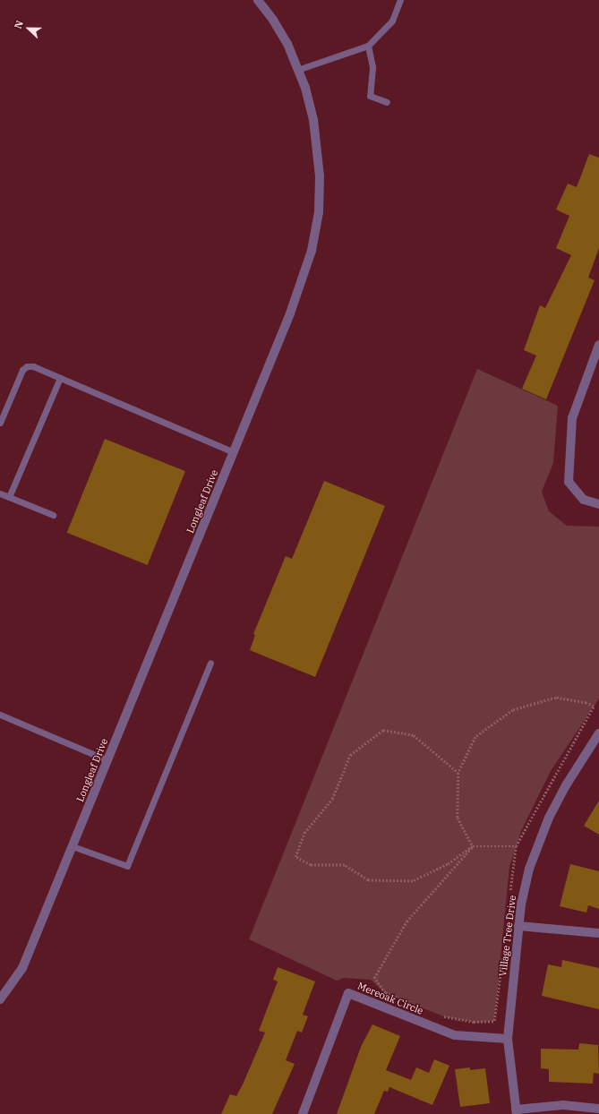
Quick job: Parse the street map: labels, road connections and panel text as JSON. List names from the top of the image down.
{
  "streets": {
    "street": ["Longleaf Drive", "Village Tree Drive", "Mereoak Circle"]
  },
  "crossings": [
    ["Village Tree Drive", "Mereoak Circle"]
  ],
  "north": "left"
}
